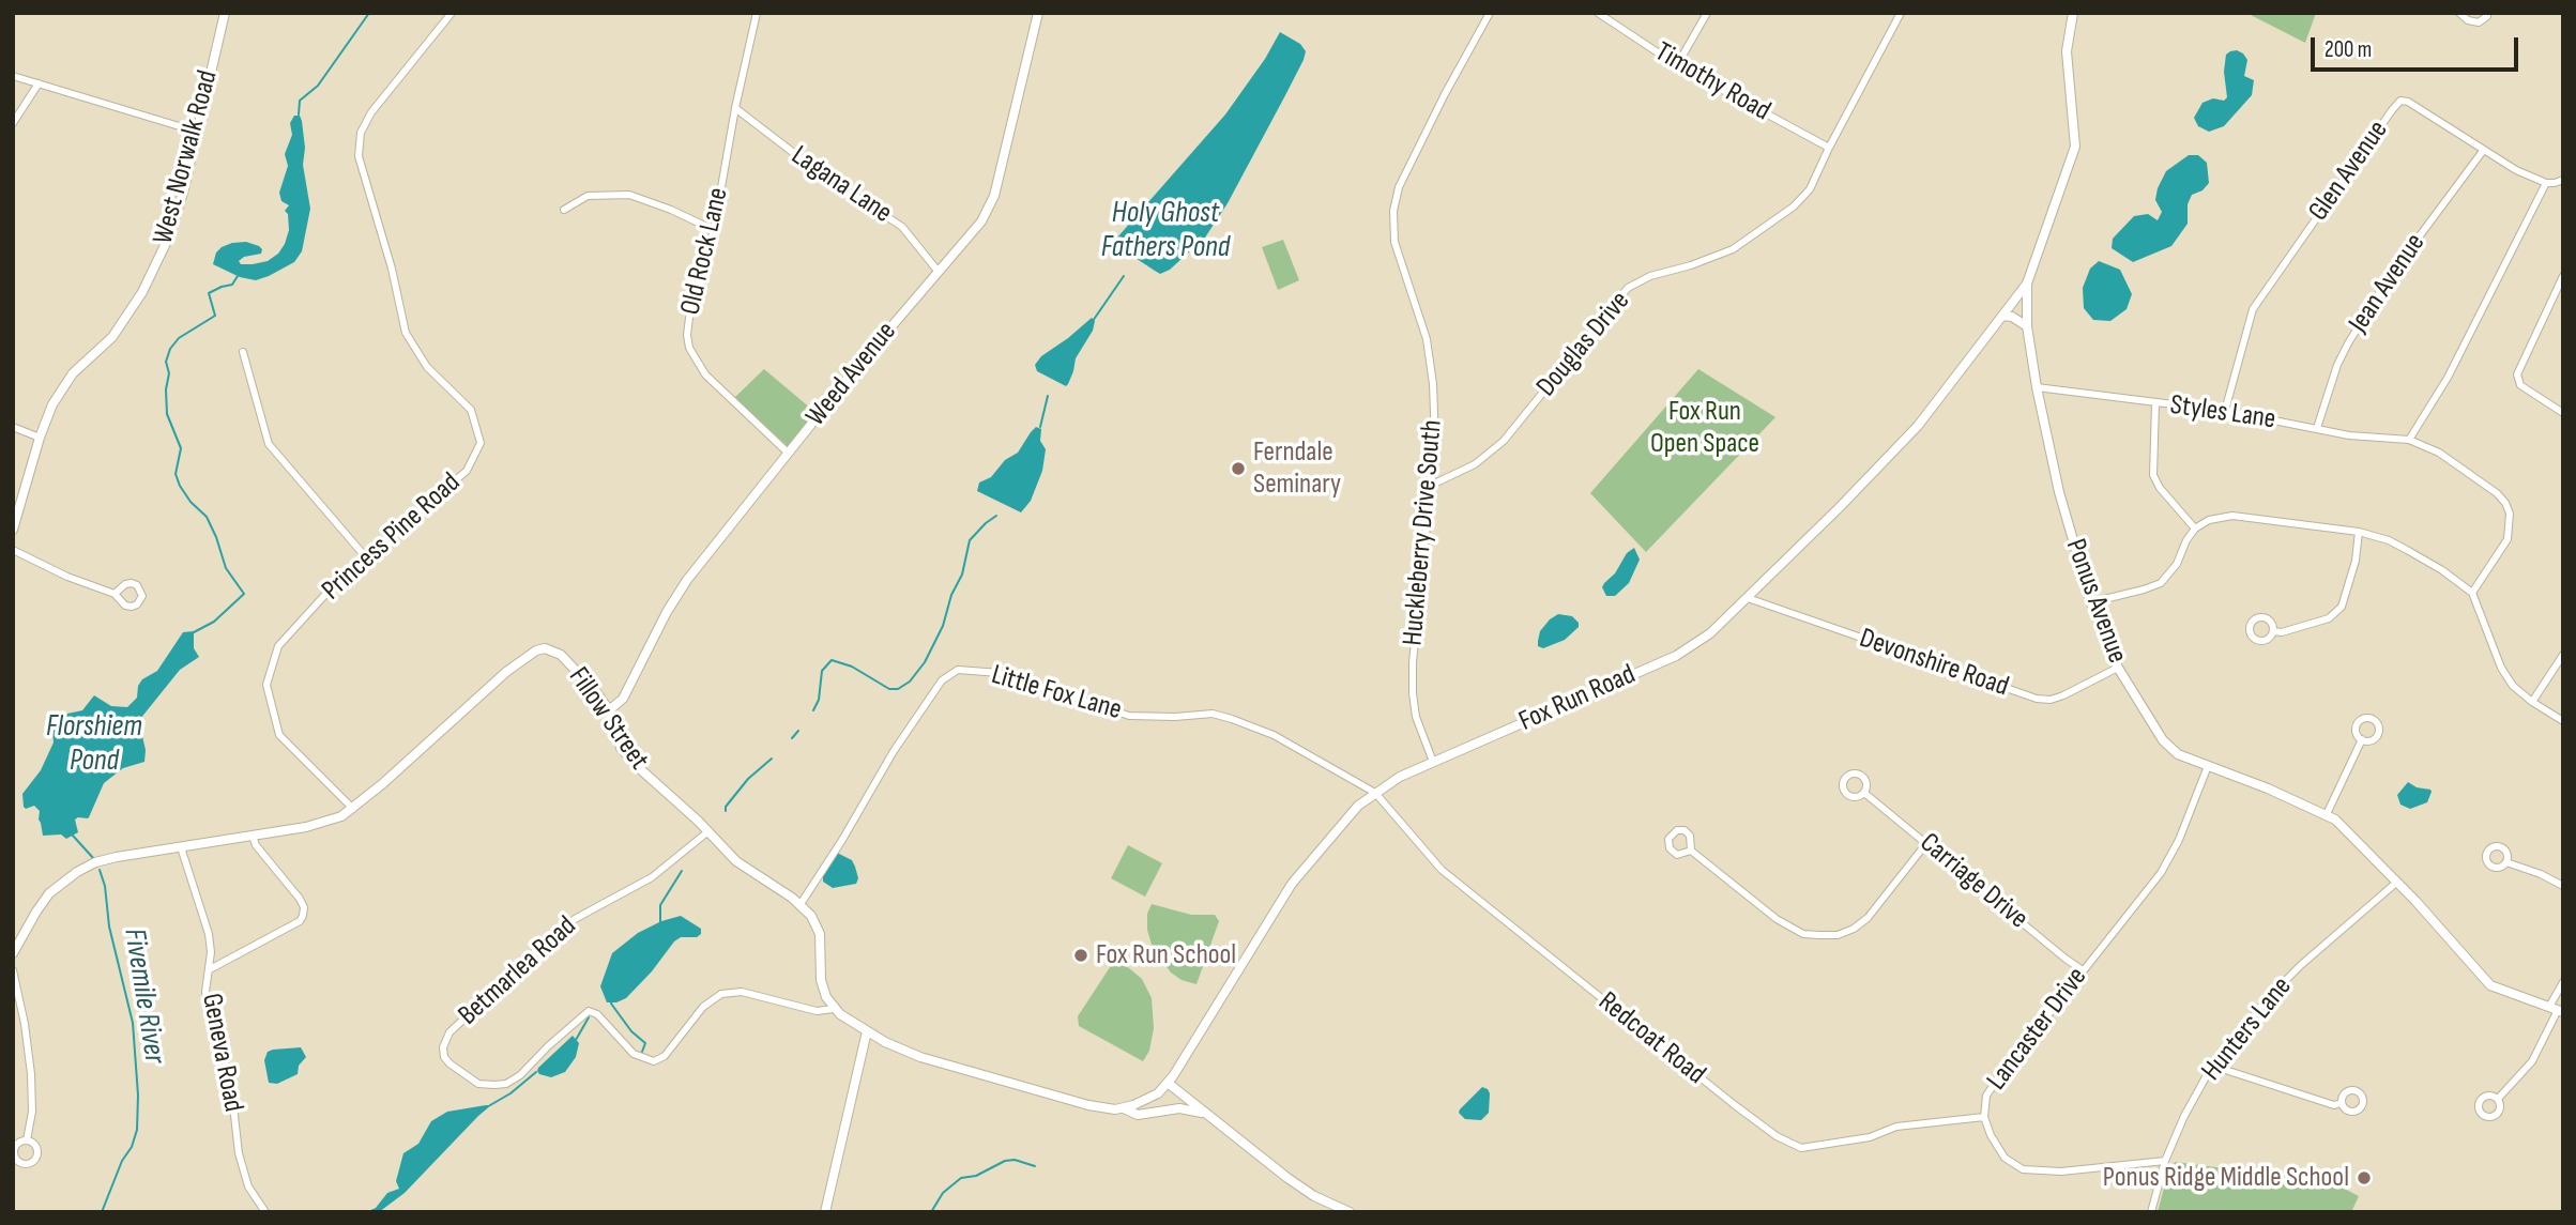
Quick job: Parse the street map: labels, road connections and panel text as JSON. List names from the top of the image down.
{
  "streets": {
    "street": [
      "Timothy Road",
      "West Norwalk Road",
      "Glen Avenue",
      "Lagana Lane",
      "Old Rock Lane",
      "Jean Avenue",
      "Douglas Drive",
      "Weed Avenue",
      "Styles Lane",
      "Huckleberry Drive South",
      "Princess Pine Road",
      "Ponus Avenue",
      "Devonshire Road",
      "Little Fox Lane",
      "Fox Run Road",
      "Fillow Street",
      "Carriage Drive",
      "Betmarlea Road",
      "Lancaster Drive",
      "Hunters Lane",
      "Redcoat Road",
      "Geneva Road"
    ]
  },
  "crossings": [
    ["Timothy Road", "Douglas Drive"],
    ["Glen Avenue", "Jean Avenue"],
    ["Glen Avenue", "Styles Lane"],
    ["Lagana Lane", "Old Rock Lane"],
    ["Lagana Lane", "Weed Avenue"],
    ["Old Rock Lane", "Weed Avenue"],
    ["Jean Avenue", "Styles Lane"],
    ["Douglas Drive", "Huckleberry Drive South"],
    ["Weed Avenue", "Fillow Street"],
    ["Styles Lane", "Ponus Avenue"],
    ["Huckleberry Drive South", "Fox Run Road"],
    ["Princess Pine Road", "Fillow Street"],
    ["Ponus Avenue", "Devonshire Road"],
    ["Ponus Avenue", "Fox Run Road"],
    ["Ponus Avenue", "Lancaster Drive"],
    ["Ponus Avenue", "Hunters Lane"],
    ["Devonshire Road", "Fox Run Road"],
    ["Little Fox Lane", "Fox Run Road"],
    ["Little Fox Lane", "Fillow Street"],
    ["Little Fox Lane", "Redcoat Road"],
    ["Fox Run Road", "Redcoat Road"],
    ["Fillow Street", "Betmarlea Road"],
    ["Fillow Street", "Geneva Road"],
    ["Carriage Drive", "Lancaster Drive"],
    ["Lancaster Drive", "Hunters Lane"],
    ["Lancaster Drive", "Redcoat Road"]
  ],
  "water": ["Holy Ghost Fathers Pond", "Florshiem Pond", "Fivemile River"],
  "parks": ["Fox Run Open Space"],
  "places": ["Ferndale Seminary", "Fox Run School", "Ponus Ridge Middle School"],
  "scale_bar": "200 m"
}
